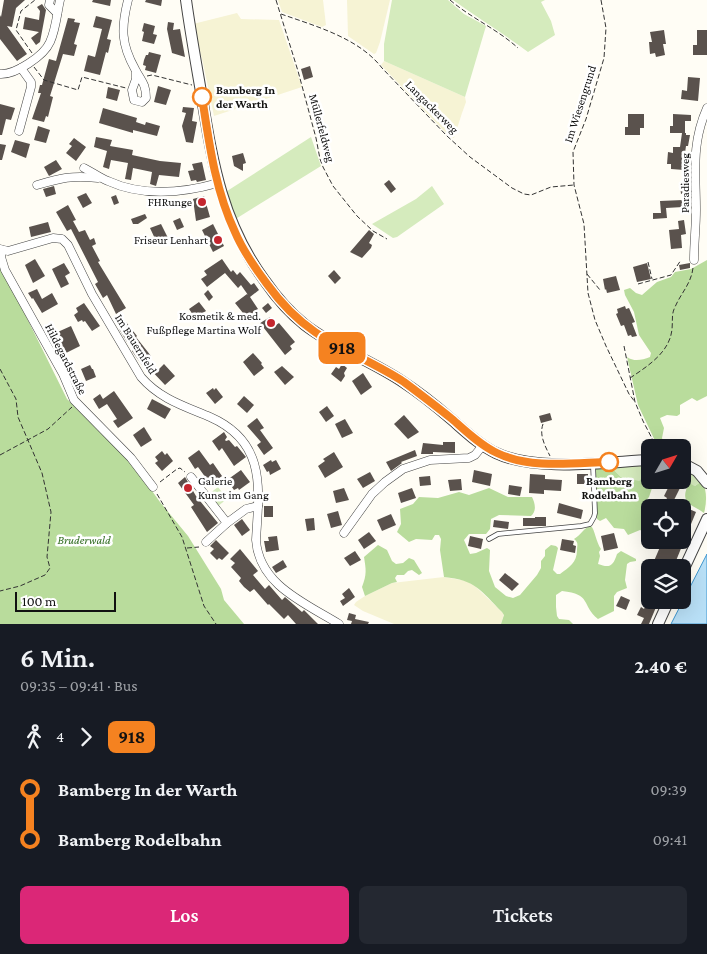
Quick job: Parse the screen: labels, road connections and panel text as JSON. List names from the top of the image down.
{
  "streets": {
    "street": ["Paradiesweg", "Im Bauernfeld", "Hildegardstraße"],
    "path": ["Im Wiesengrund", "Langackerweg", "Müllerfeldweg"]
  },
  "crossings": [
    ["Im Wiesengrund", "Langackerweg"],
    ["Langackerweg", "Müllerfeldweg"],
    ["Im Bauernfeld", "Hildegardstraße"]
  ],
  "parks": ["Bruderwald"],
  "places": [
    "Bamberg In der Warth",
    "FHRunge",
    "Friseur Lenhart",
    "Kosmetik & med. Fußpflege Martina Wolf",
    "Bamberg Rodelbahn",
    "Galerie Kunst im Gang"
  ],
  "lines": ["bus line 918"],
  "scale_bar": "100 m",
  "north": "top right",
  "page": {
    "on_map": "918",
    "scale": "100 m",
    "heading": ["6 Min.", "09:35 – 09:41 · Bus", "2.40 €"],
    "legs": ["4", "918"],
    "list": [
      {
        "name": "Bamberg In der Warth",
        "value": "09:39"
      },
      {
        "name": "Bamberg Rodelbahn",
        "value": "09:41"
      }
    ],
    "buttons": ["Los", "Tickets"]
  }
}
